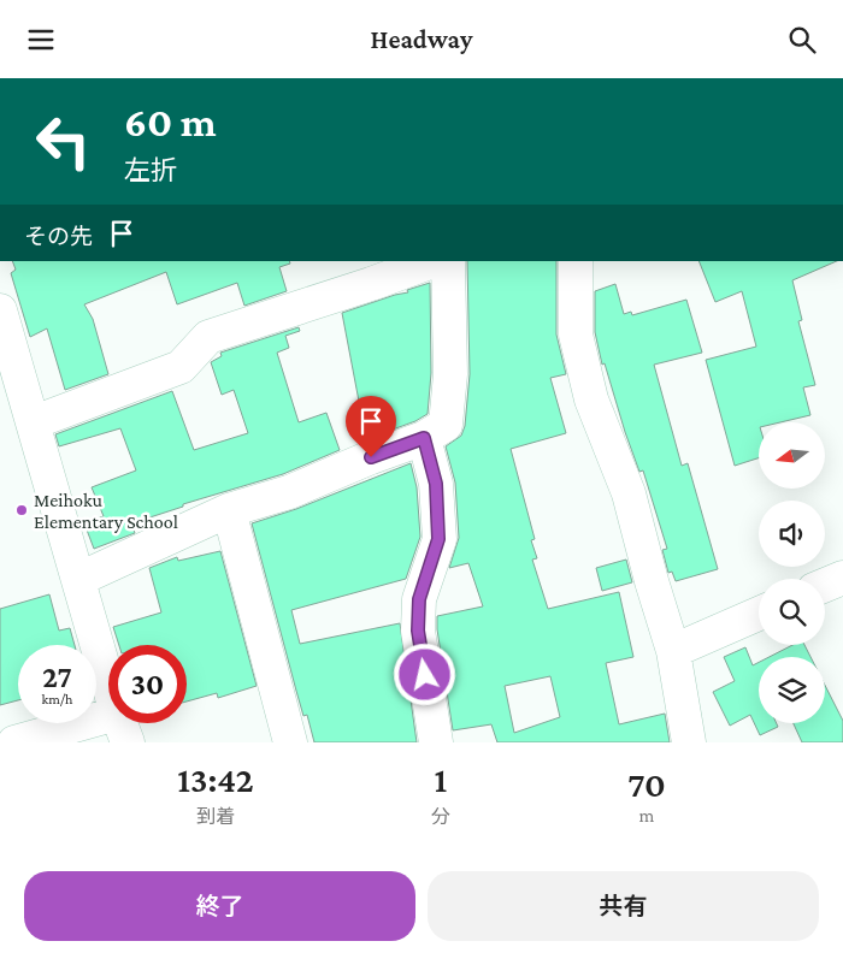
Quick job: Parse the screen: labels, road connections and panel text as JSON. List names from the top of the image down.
{
  "places": ["Meihoku Elementary School"],
  "north": "left",
  "page": {
    "header": "Headway",
    "turn": ["60 m", "左折"],
    "then": "その先",
    "speed": "27 km/h",
    "limit": "30",
    "eta": [
      "13:42",
      "到着",
      "1",
      "分",
      "70",
      "m"
    ],
    "buttons": ["終了", "共有"]
  }
}
